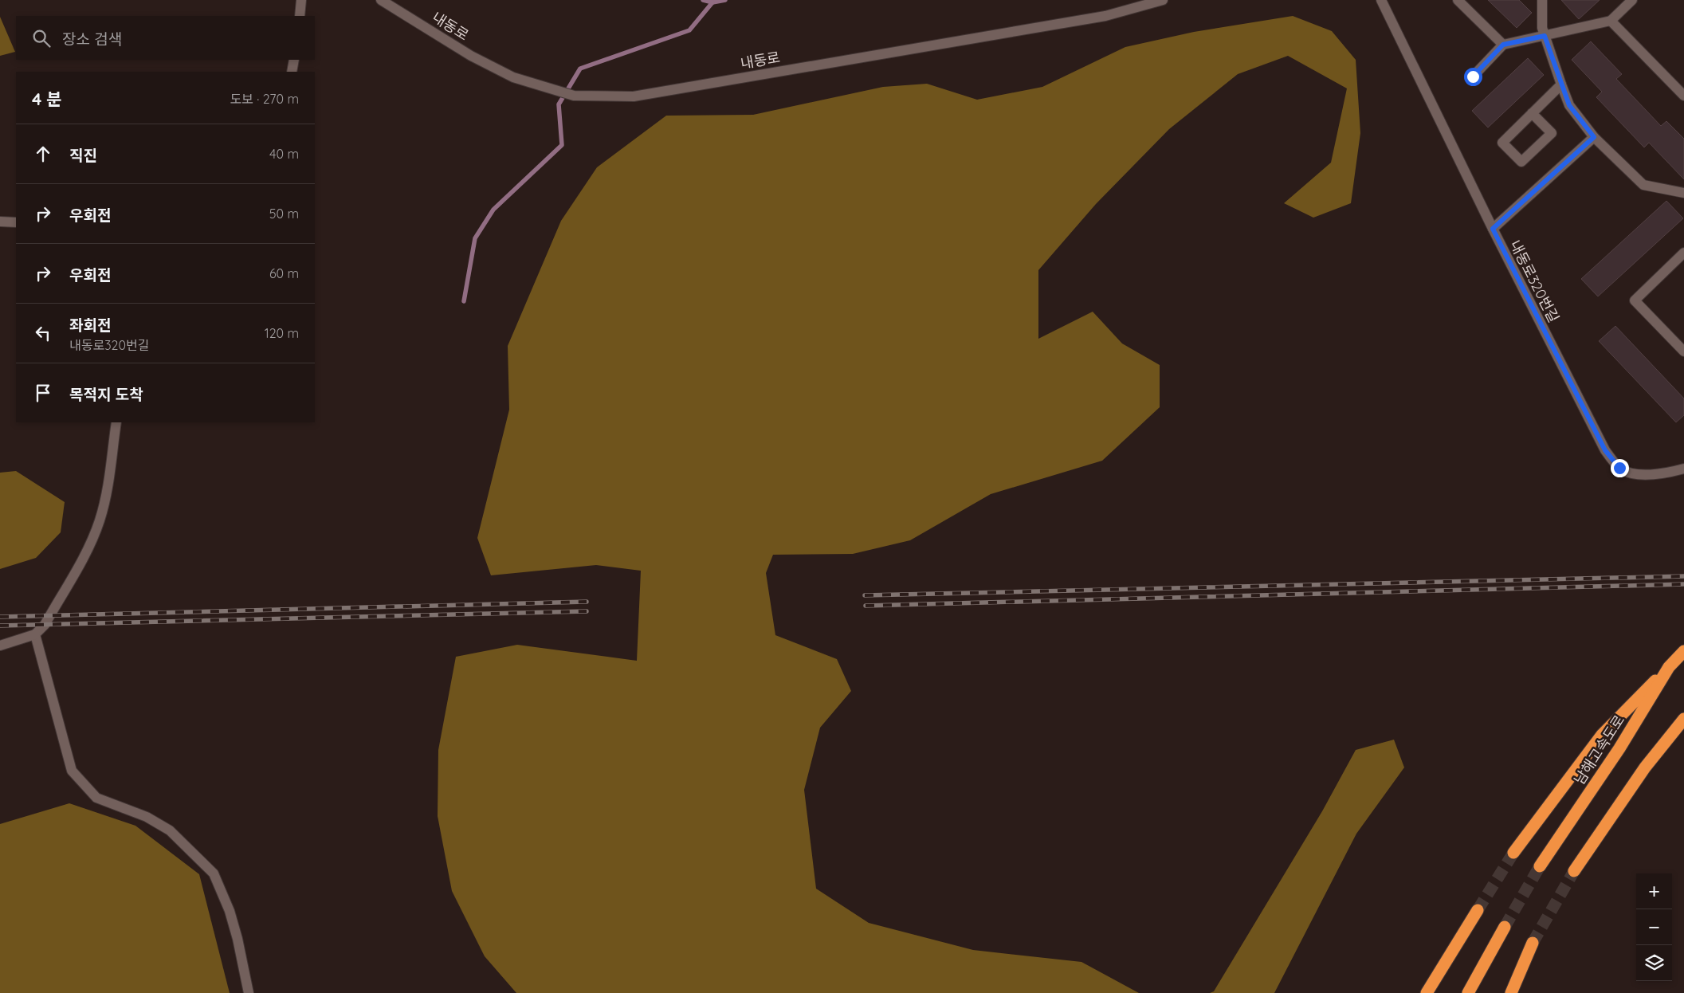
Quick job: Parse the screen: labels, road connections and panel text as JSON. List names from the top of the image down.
{
  "streets": {
    "highway": ["남해고속도로"],
    "street": ["내동로", "내동로320번길"]
  },
  "page": {
    "search": "장소 검색",
    "heading": ["4 분", "도보 · 270 m"],
    "list": [
      ["직진", "40 m"],
      ["우회전", "50 m"],
      ["우회전", "60 m"],
      ["좌회전", "내동로320번길", "120 m"],
      "목적지 도착"
    ],
    "map_buttons": ["+", "−"]
  }
}
